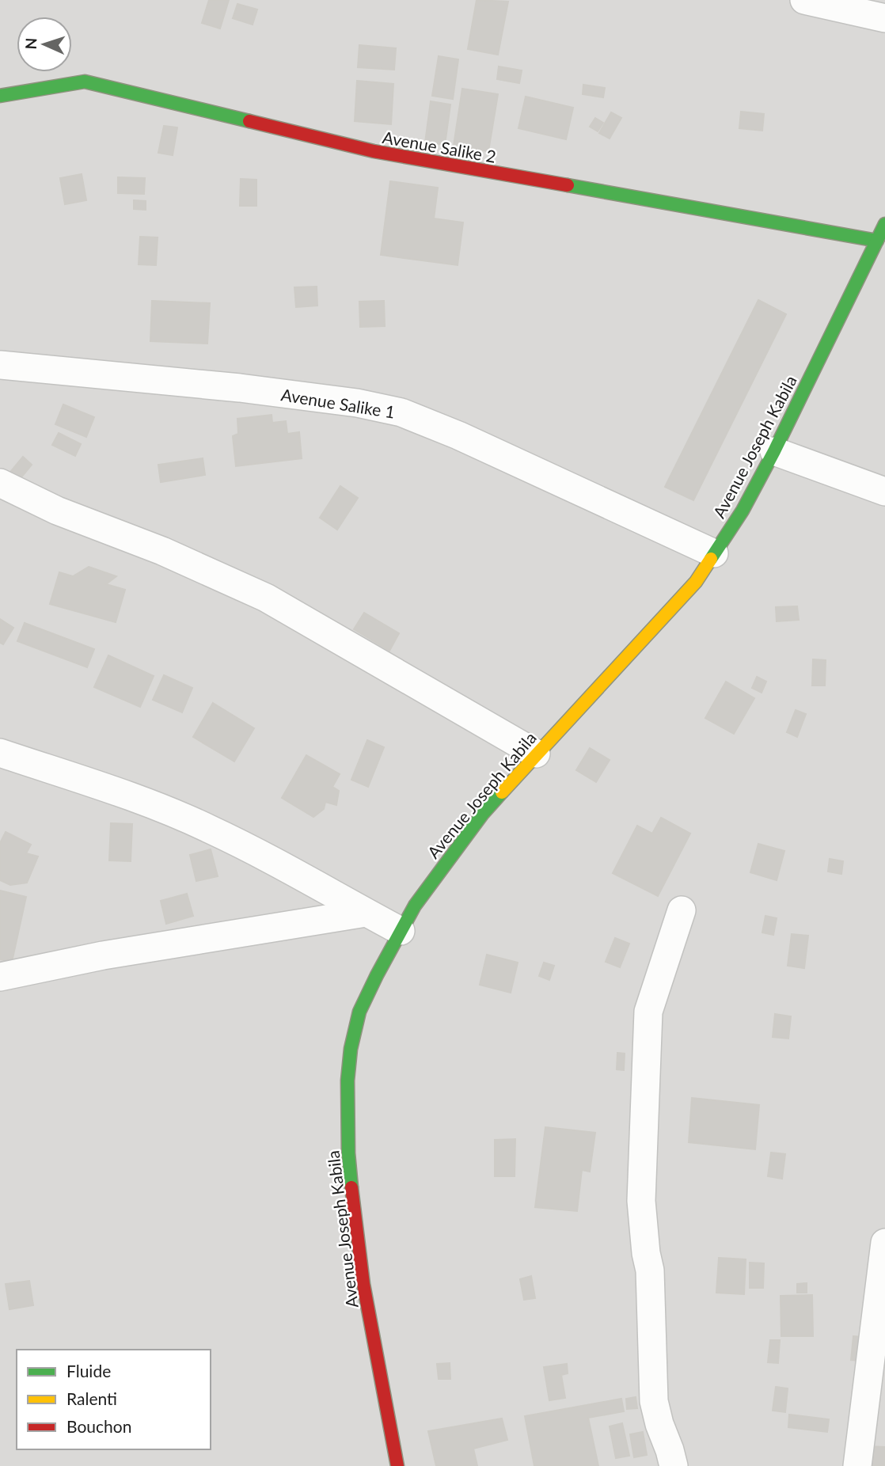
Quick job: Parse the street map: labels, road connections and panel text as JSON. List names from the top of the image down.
{
  "streets": {
    "street": ["Avenue Salike 2", "Avenue Salike 1", "Avenue Joseph Kabila"]
  },
  "crossings": [
    ["Avenue Salike 2", "Avenue Joseph Kabila"],
    ["Avenue Salike 1", "Avenue Joseph Kabila"]
  ],
  "legend": ["Fluide", "Ralenti", "Bouchon"],
  "north": "left"
}
